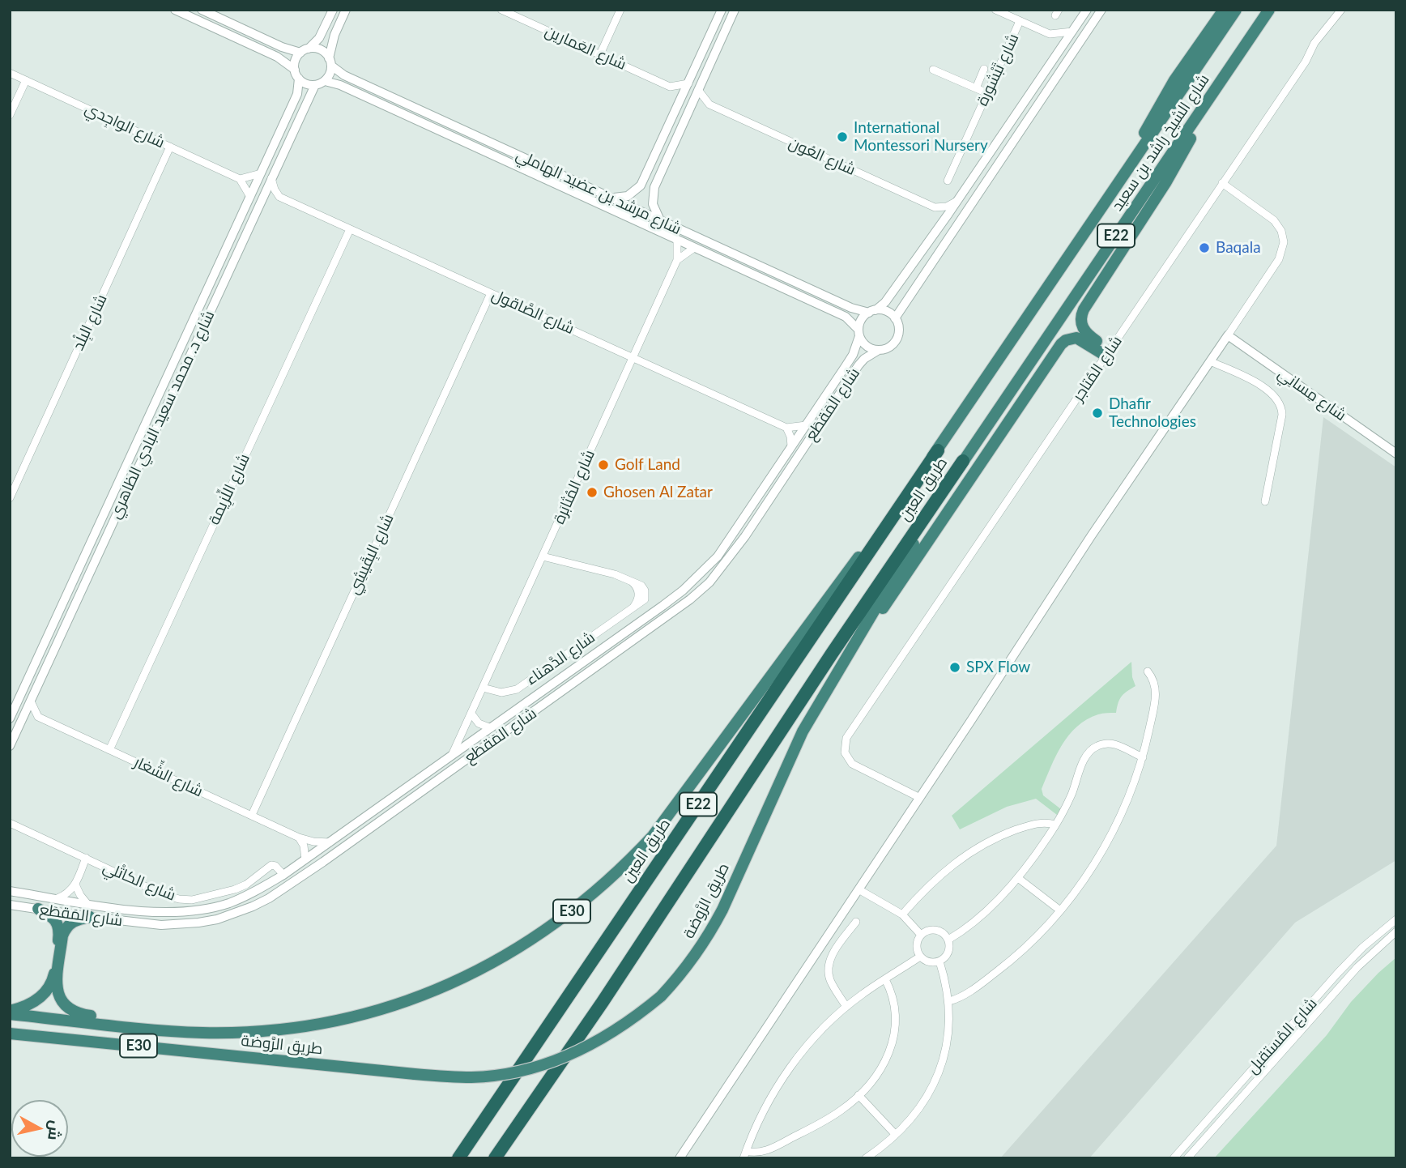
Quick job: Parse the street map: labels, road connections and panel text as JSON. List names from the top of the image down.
{
  "streets": {
    "highway": [
      "شارع الشيخ راشد بن سعيد",
      "E22",
      "طريق العين",
      "طريق الرَّوضة",
      "E30"
    ],
    "street": [
      "شارع العَمارين",
      "شارع تَبْشورة",
      "شارع الواجِدي",
      "شارع العُون",
      "شارع مرشد بن عضيد الهاملي",
      "شارع الصَّاقول",
      "شارع البِلْد",
      "شارع المُتاجر",
      "شارع مِسانِي",
      "شارع المَقطَع",
      "شارع د. محمد سعيد البادي الظاهري",
      "شارع المُثابَرة",
      "شارع اللِّزِيمة",
      "شارع البِقَيشِي",
      "شارع الدَّهناء",
      "شارع الشِّغار",
      "شارع الكاتْلي",
      "شارع المُستقبل"
    ]
  },
  "crossings": [
    ["شارع الواجِدي", "شارع البِلْد"],
    ["شارع الشيخ راشد بن سعيد", "طريق العين"],
    ["شارع الشيخ راشد بن سعيد", "طريق الرَّوضة"],
    ["شارع مرشد بن عضيد الهاملي", "شارع المَقطَع"],
    ["شارع مرشد بن عضيد الهاملي", "شارع د. محمد سعيد البادي الظاهري"],
    ["شارع مرشد بن عضيد الهاملي", "شارع المُثابَرة"],
    ["شارع الصَّاقول", "شارع المُثابَرة"],
    ["شارع الصَّاقول", "شارع اللِّزِيمة"],
    ["شارع الصَّاقول", "شارع البِقَيشِي"],
    ["شارع المَقطَع", "شارع المُثابَرة"],
    ["شارع المَقطَع", "شارع الشِّغار"],
    ["شارع المَقطَع", "شارع الكاتْلي"],
    ["شارع المُثابَرة", "شارع الدَّهناء"],
    ["شارع اللِّزِيمة", "شارع الشِّغار"],
    ["طريق العين", "طريق الرَّوضة"],
    ["شارع البِقَيشِي", "شارع الشِّغار"]
  ],
  "places": [
    "International Montessori Nursery",
    "Baqala",
    "Dhafir Technologies",
    "Golf Land",
    "Ghosen Al Zatar",
    "SPX Flow"
  ],
  "north": "right"
}
